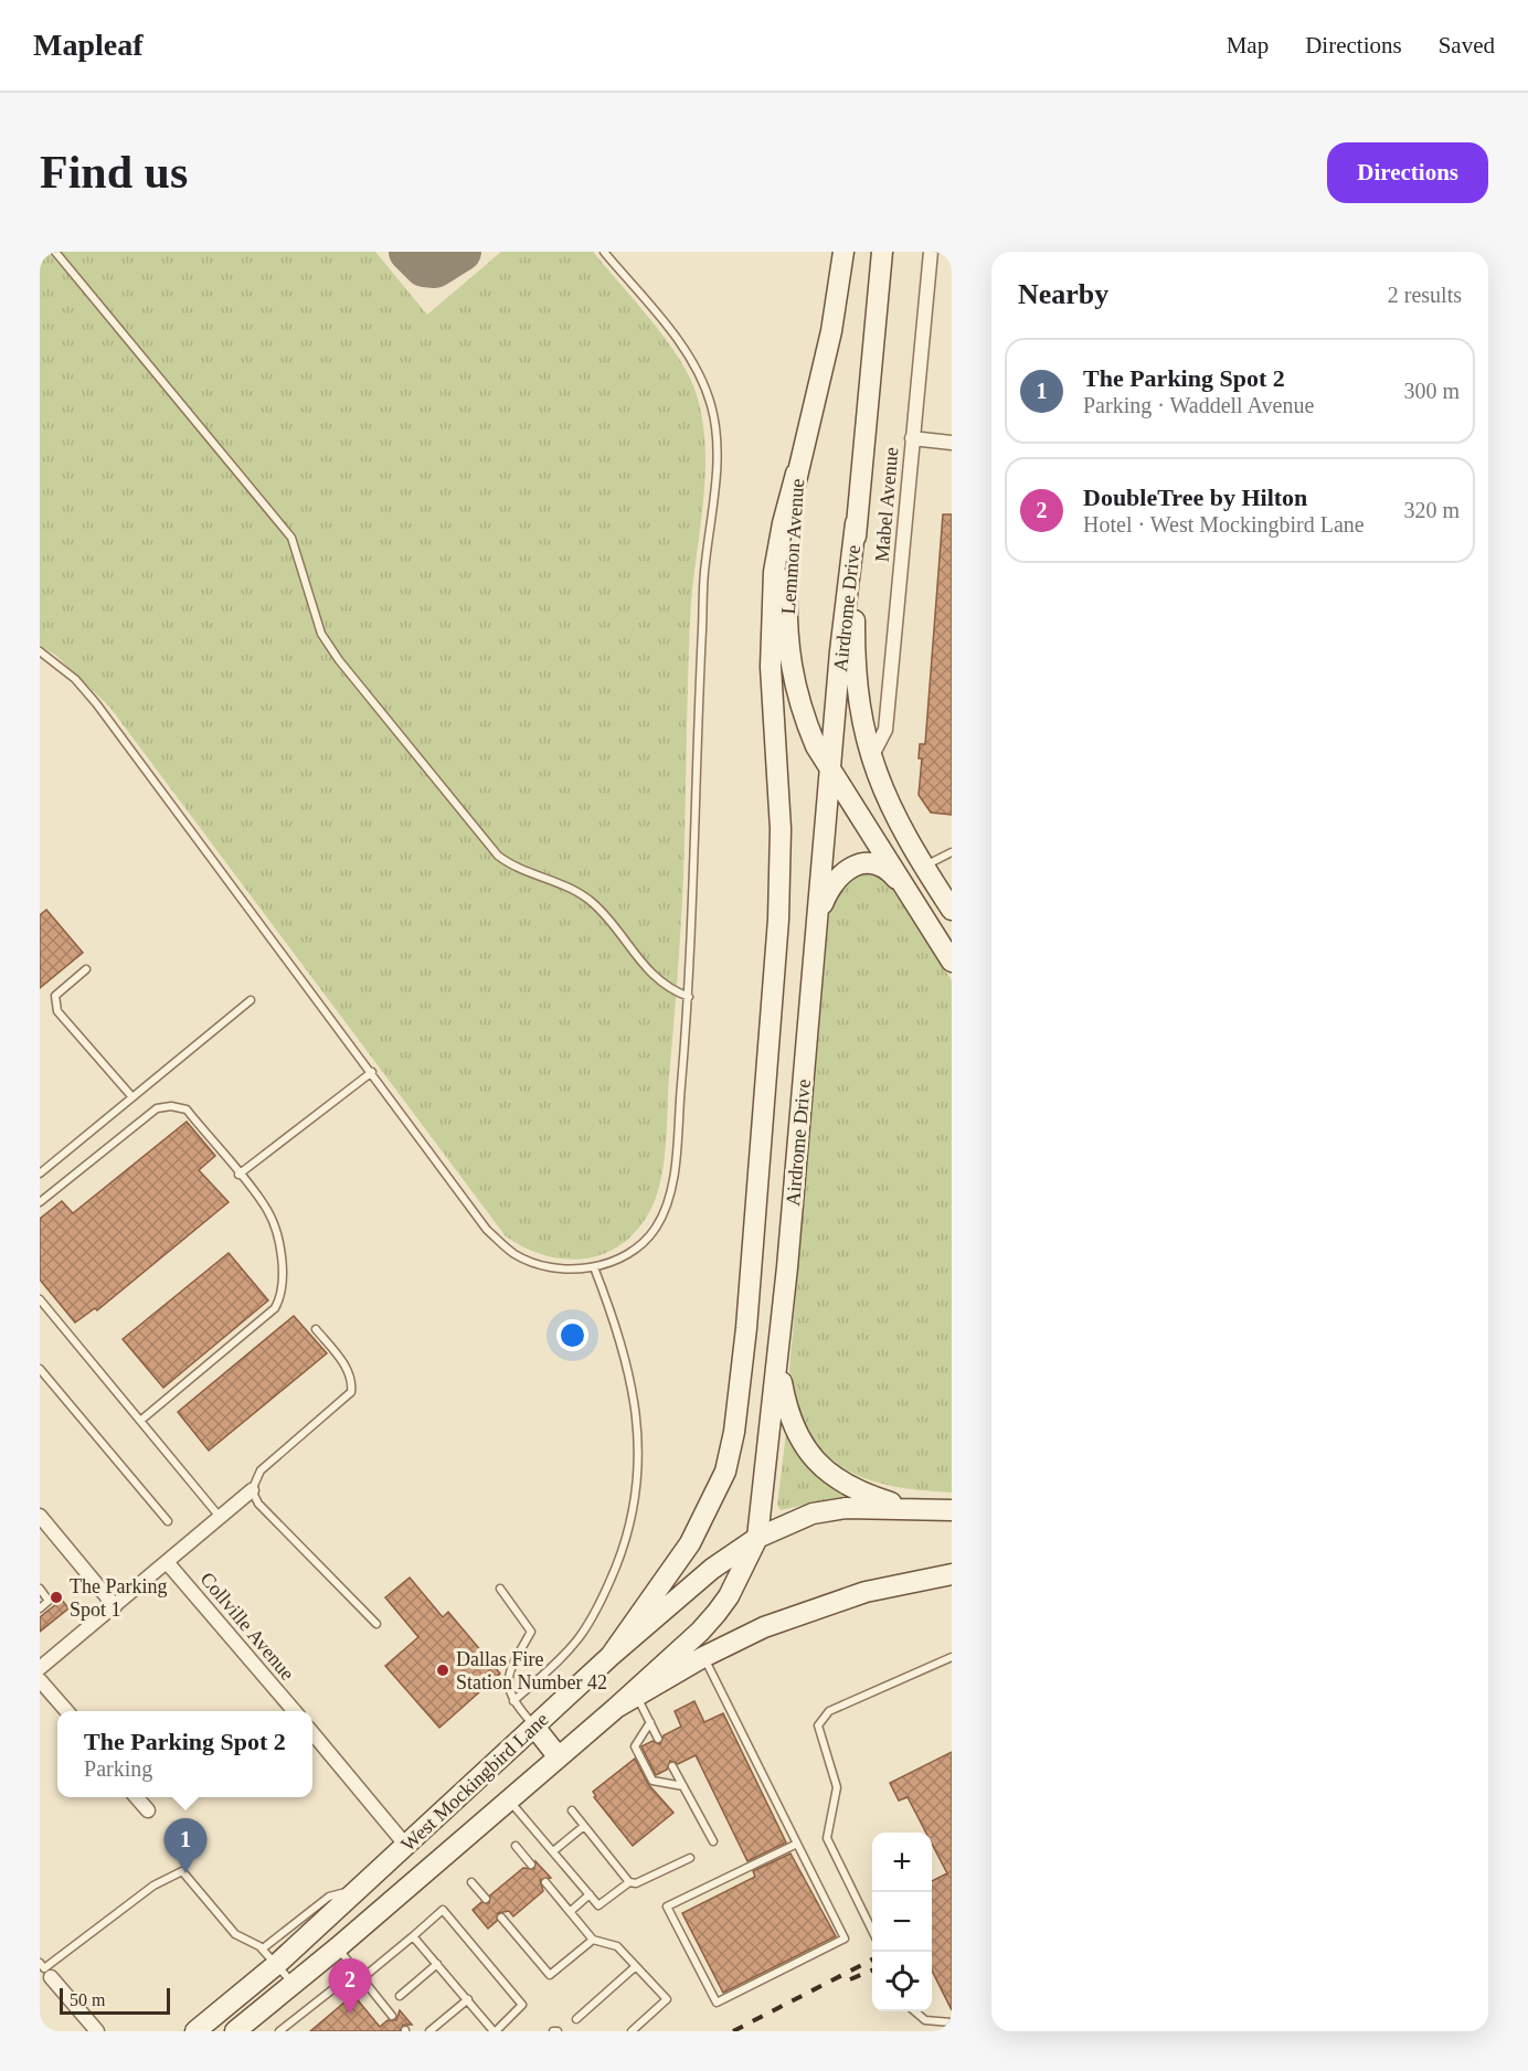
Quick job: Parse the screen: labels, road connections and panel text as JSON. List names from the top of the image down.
{
  "streets": {
    "main road": ["Lemmon Avenue", "Airdrome Drive", "West Mockingbird Lane"],
    "street": ["Mabel Avenue", "Collville Avenue"]
  },
  "crossings": [
    ["Lemmon Avenue", "Airdrome Drive"],
    ["Airdrome Drive", "West Mockingbird Lane"]
  ],
  "places": ["The Parking Spot 1", "Dallas Fire Station Number 42"],
  "scale_bar": "50 m",
  "page": {
    "header": "Mapleaf",
    "nav": ["Map", "Directions", "Saved"],
    "buttons": "Directions",
    "title": "Find us",
    "heading": ["Nearby", "2 results"],
    "list": [
      {
        "mark": "1",
        "name": "The Parking Spot 2",
        "note": "Parking · Waddell Avenue",
        "value": "300 m"
      },
      {
        "mark": "2",
        "name": "DoubleTree by Hilton",
        "note": "Hotel · West Mockingbird Lane",
        "value": "320 m"
      }
    ],
    "popup": ["The Parking Spot 2", "Parking"],
    "pins": ["1", "2"],
    "map_buttons": ["+", "−"],
    "scale": "50 m"
  }
}
